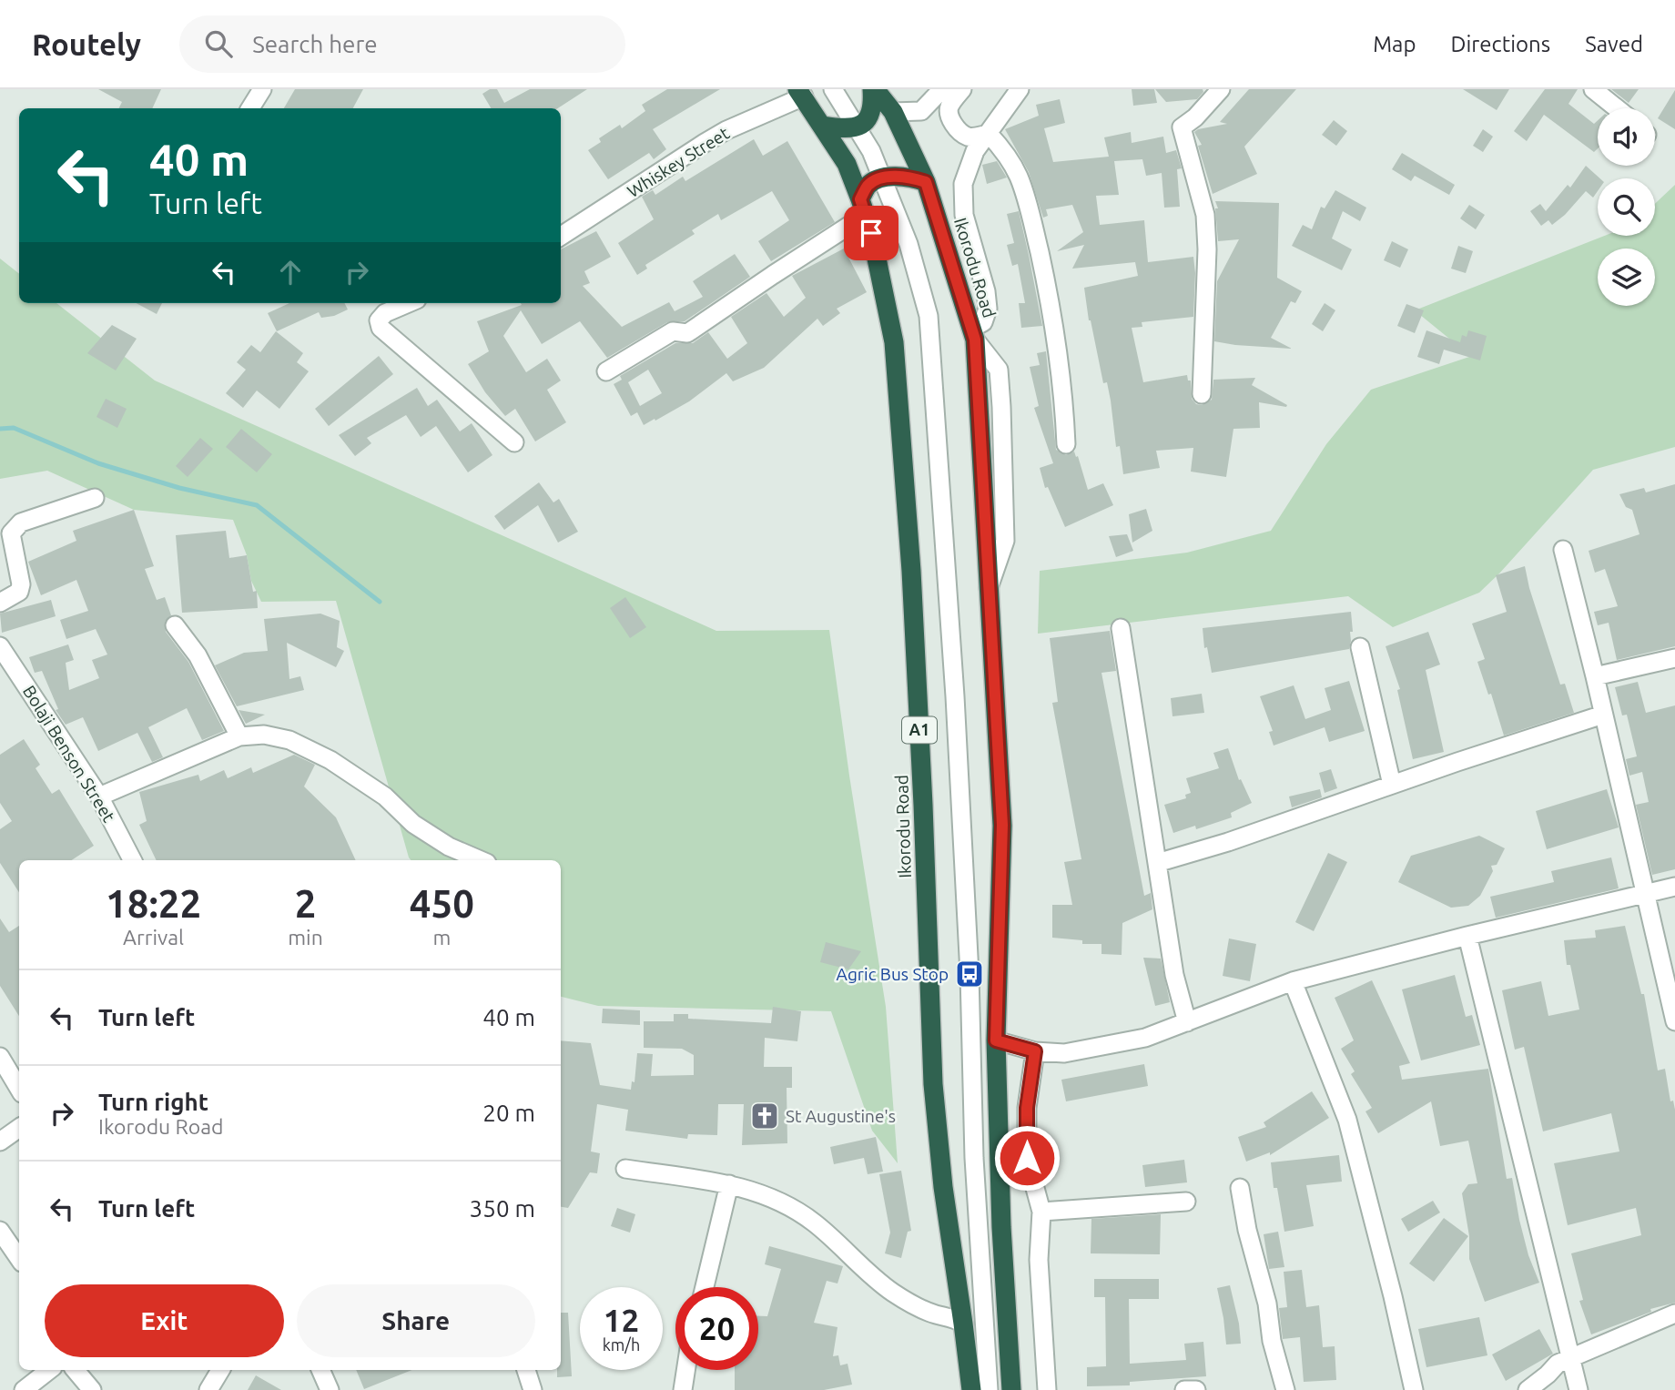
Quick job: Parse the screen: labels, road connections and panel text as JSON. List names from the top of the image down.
{
  "streets": {
    "highway": ["Ikorodu Road", "A1"],
    "street": ["Whiskey Street", "Bolaji Benson Street"]
  },
  "crossings": [
    ["Whiskey Street", "Ikorodu Road"]
  ],
  "places": {
    "bus stop": ["Agric Bus Stop"],
    "church": ["St Augustine's"]
  },
  "page": {
    "header": "Routely",
    "search": "Search here",
    "nav": ["Map", "Directions", "Saved"],
    "turn": ["40 m", "Turn left"],
    "eta": [
      "18:22",
      "Arrival",
      "2",
      "min",
      "450",
      "m"
    ],
    "list": [
      {
        "name": "Turn left",
        "value": "40 m"
      },
      {
        "name": "Turn right",
        "note": "Ikorodu Road",
        "value": "20 m"
      },
      {
        "name": "Turn left",
        "value": "350 m"
      }
    ],
    "buttons": ["Exit", "Share"],
    "speed": "12 km/h",
    "limit": "20"
  }
}
